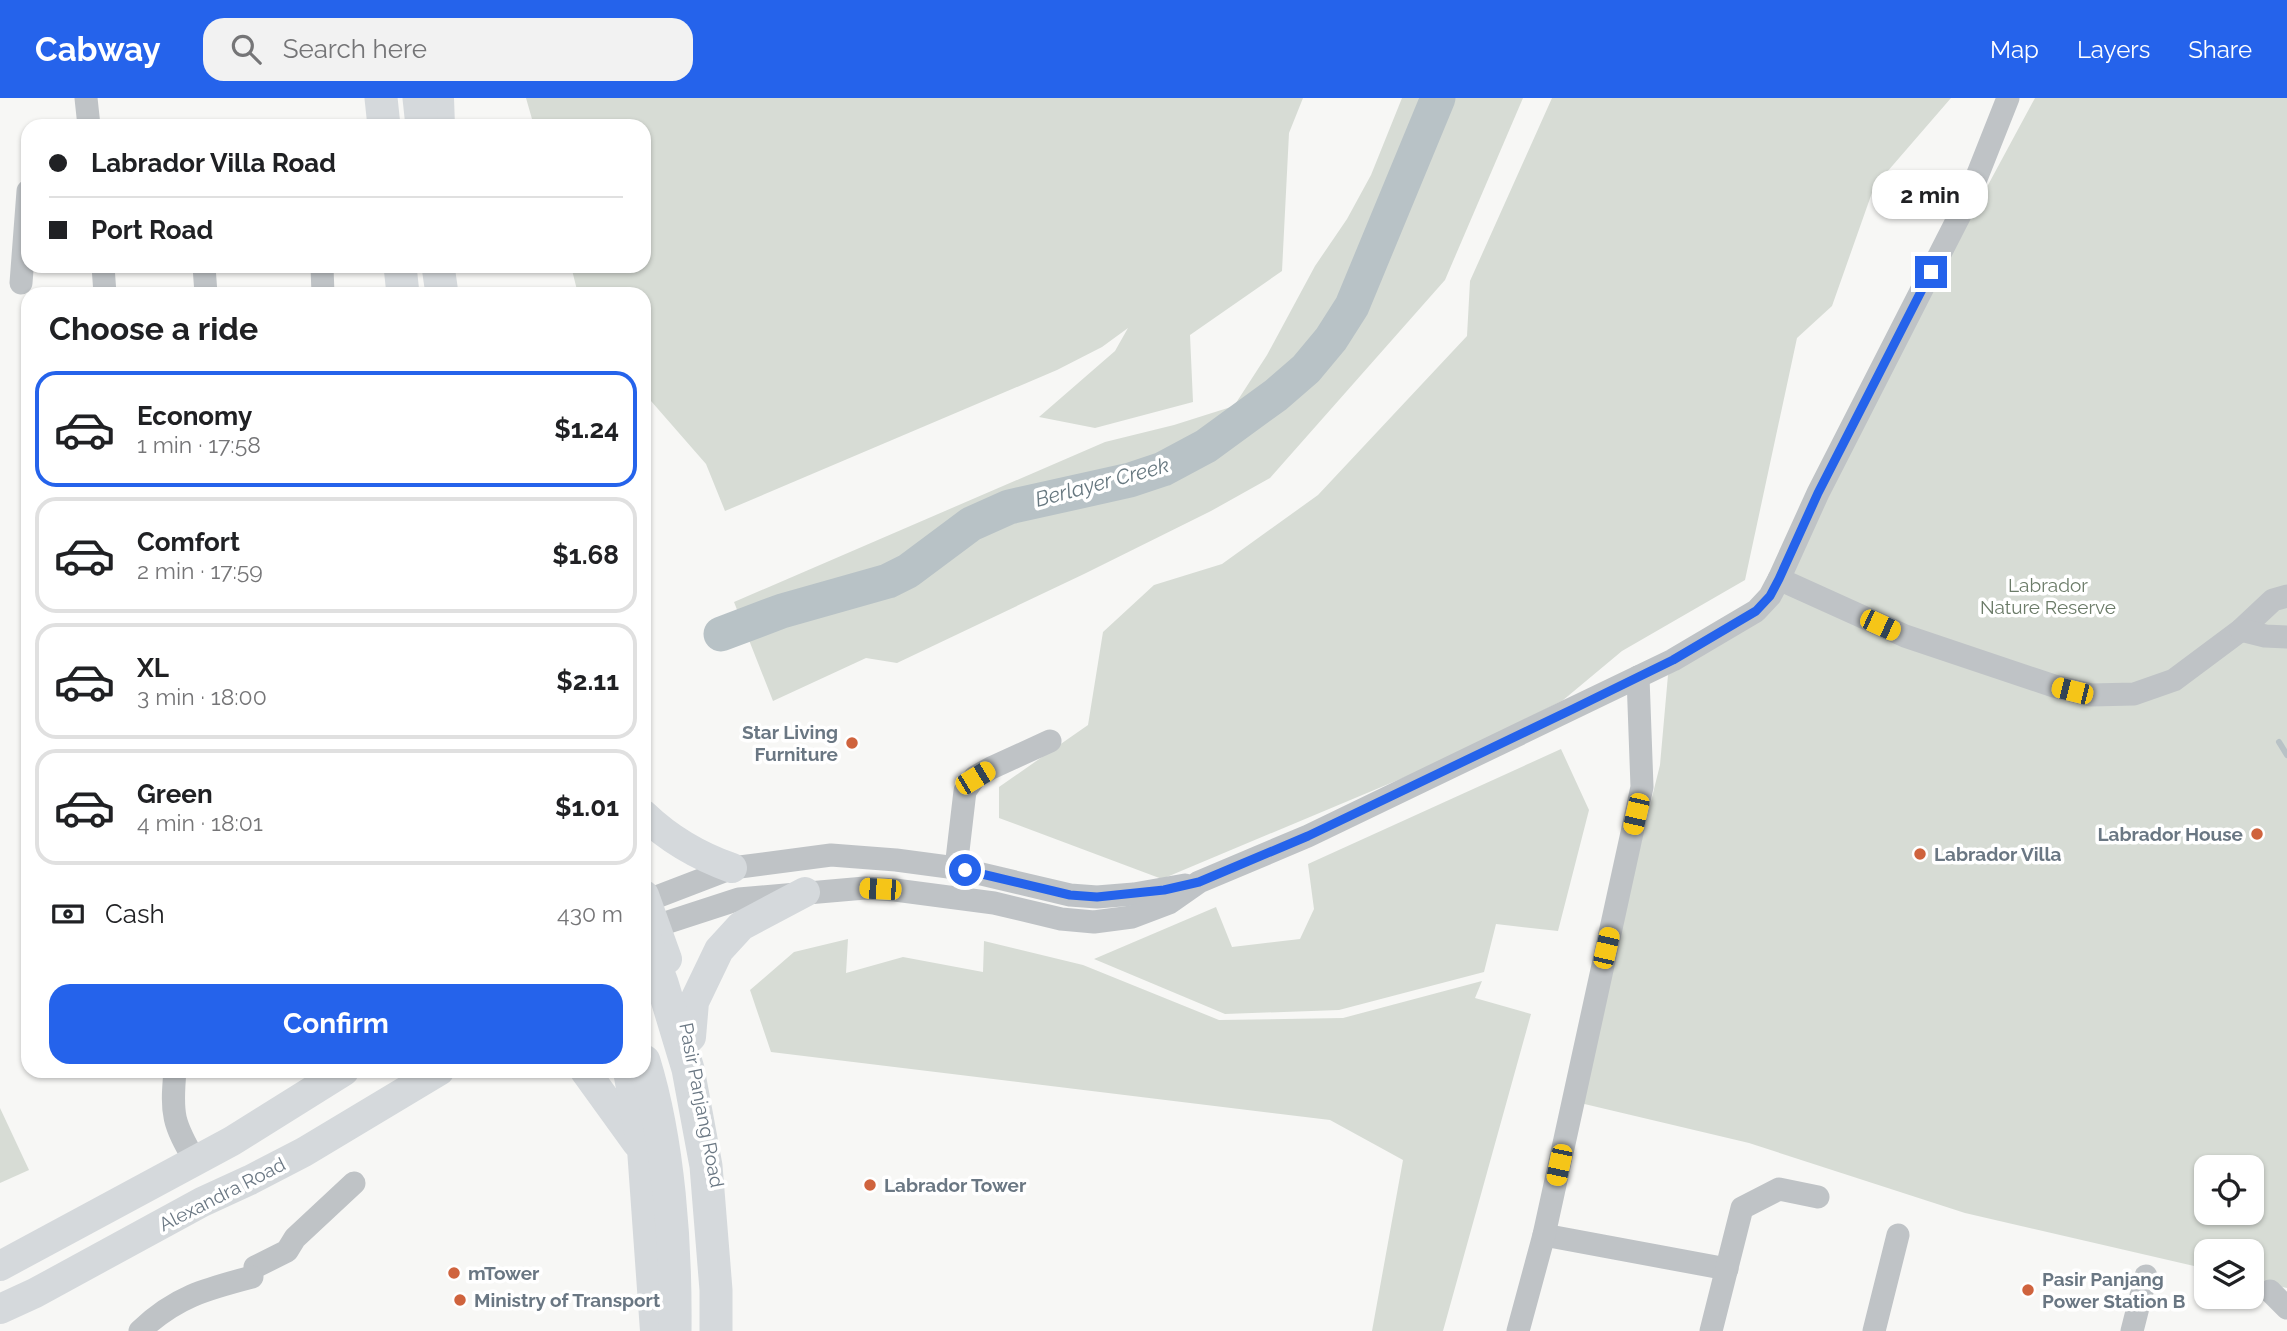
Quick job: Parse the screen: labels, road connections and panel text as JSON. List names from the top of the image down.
{
  "streets": {
    "main road": ["Pasir Panjang Road", "Alexandra Road"]
  },
  "water": ["Berlayer Creek"],
  "parks": ["Labrador Nature Reserve"],
  "places": [
    "Star Living Furniture",
    "Labrador House",
    "Labrador Villa",
    "Labrador Tower",
    "mTower",
    "Pasir Panjang Power Station B",
    "Ministry of Transport"
  ],
  "page": {
    "header": "Cabway",
    "search": "Search here",
    "nav": ["Map", "Layers", "Share"],
    "banner": ["Labrador Villa Road", "Port Road"],
    "bubble": "2 min",
    "heading": "Choose a ride",
    "list": [
      {
        "name": "Economy",
        "note": "1 min · 17:58",
        "value": "$1.24"
      },
      {
        "name": "Comfort",
        "note": "2 min · 17:59",
        "value": "$1.68"
      },
      {
        "name": "XL",
        "note": "3 min · 18:00",
        "value": "$2.11"
      },
      {
        "name": "Green",
        "note": "4 min · 18:01",
        "value": "$1.01"
      }
    ],
    "pay": ["Cash", "430 m"],
    "buttons": "Confirm"
  }
}
